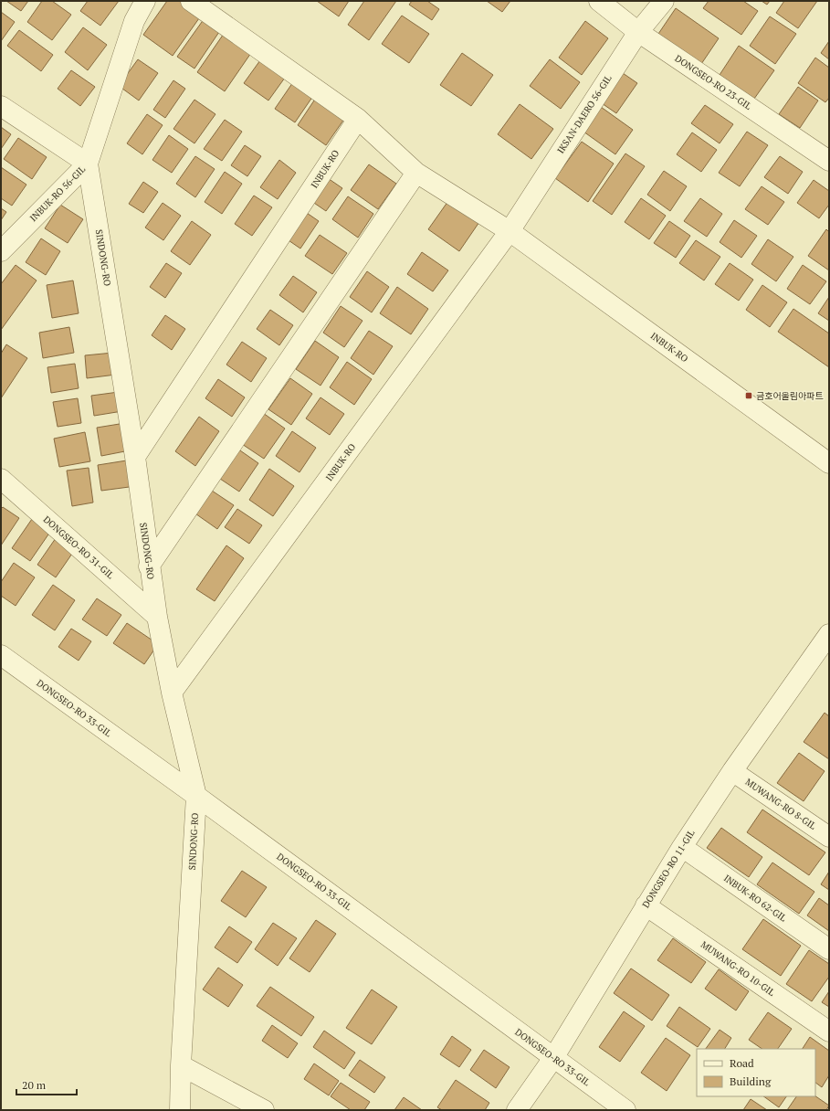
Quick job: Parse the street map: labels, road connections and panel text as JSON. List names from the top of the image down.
{
  "streets": {
    "street": [
      "DONGSEO-RO 23-GIL",
      "IKSAN-DAERO 56-GIL",
      "INBUK-RO",
      "INBUK-RO 56-GIL",
      "SINDONG-RO",
      "DONGSEO-RO 31-GIL",
      "DONGSEO-RO 33-GIL",
      "MUWANG-RO 8-GIL",
      "DONGSEO-RO 11-GIL",
      "INBUK-RO 62-GIL",
      "MUWANG-RO 10-GIL"
    ]
  },
  "crossings": [
    ["DONGSEO-RO 23-GIL", "IKSAN-DAERO 56-GIL"],
    ["IKSAN-DAERO 56-GIL", "INBUK-RO"],
    ["INBUK-RO", "SINDONG-RO"],
    ["INBUK-RO 56-GIL", "SINDONG-RO"],
    ["SINDONG-RO", "DONGSEO-RO 31-GIL"],
    ["SINDONG-RO", "DONGSEO-RO 33-GIL"],
    ["DONGSEO-RO 33-GIL", "DONGSEO-RO 11-GIL"],
    ["MUWANG-RO 8-GIL", "DONGSEO-RO 11-GIL"],
    ["DONGSEO-RO 11-GIL", "INBUK-RO 62-GIL"],
    ["DONGSEO-RO 11-GIL", "MUWANG-RO 10-GIL"]
  ],
  "places": {
    "transit": ["금호어울림아파트"]
  },
  "legend": ["Road", "Building"],
  "scale_bar": "20 m"
}
